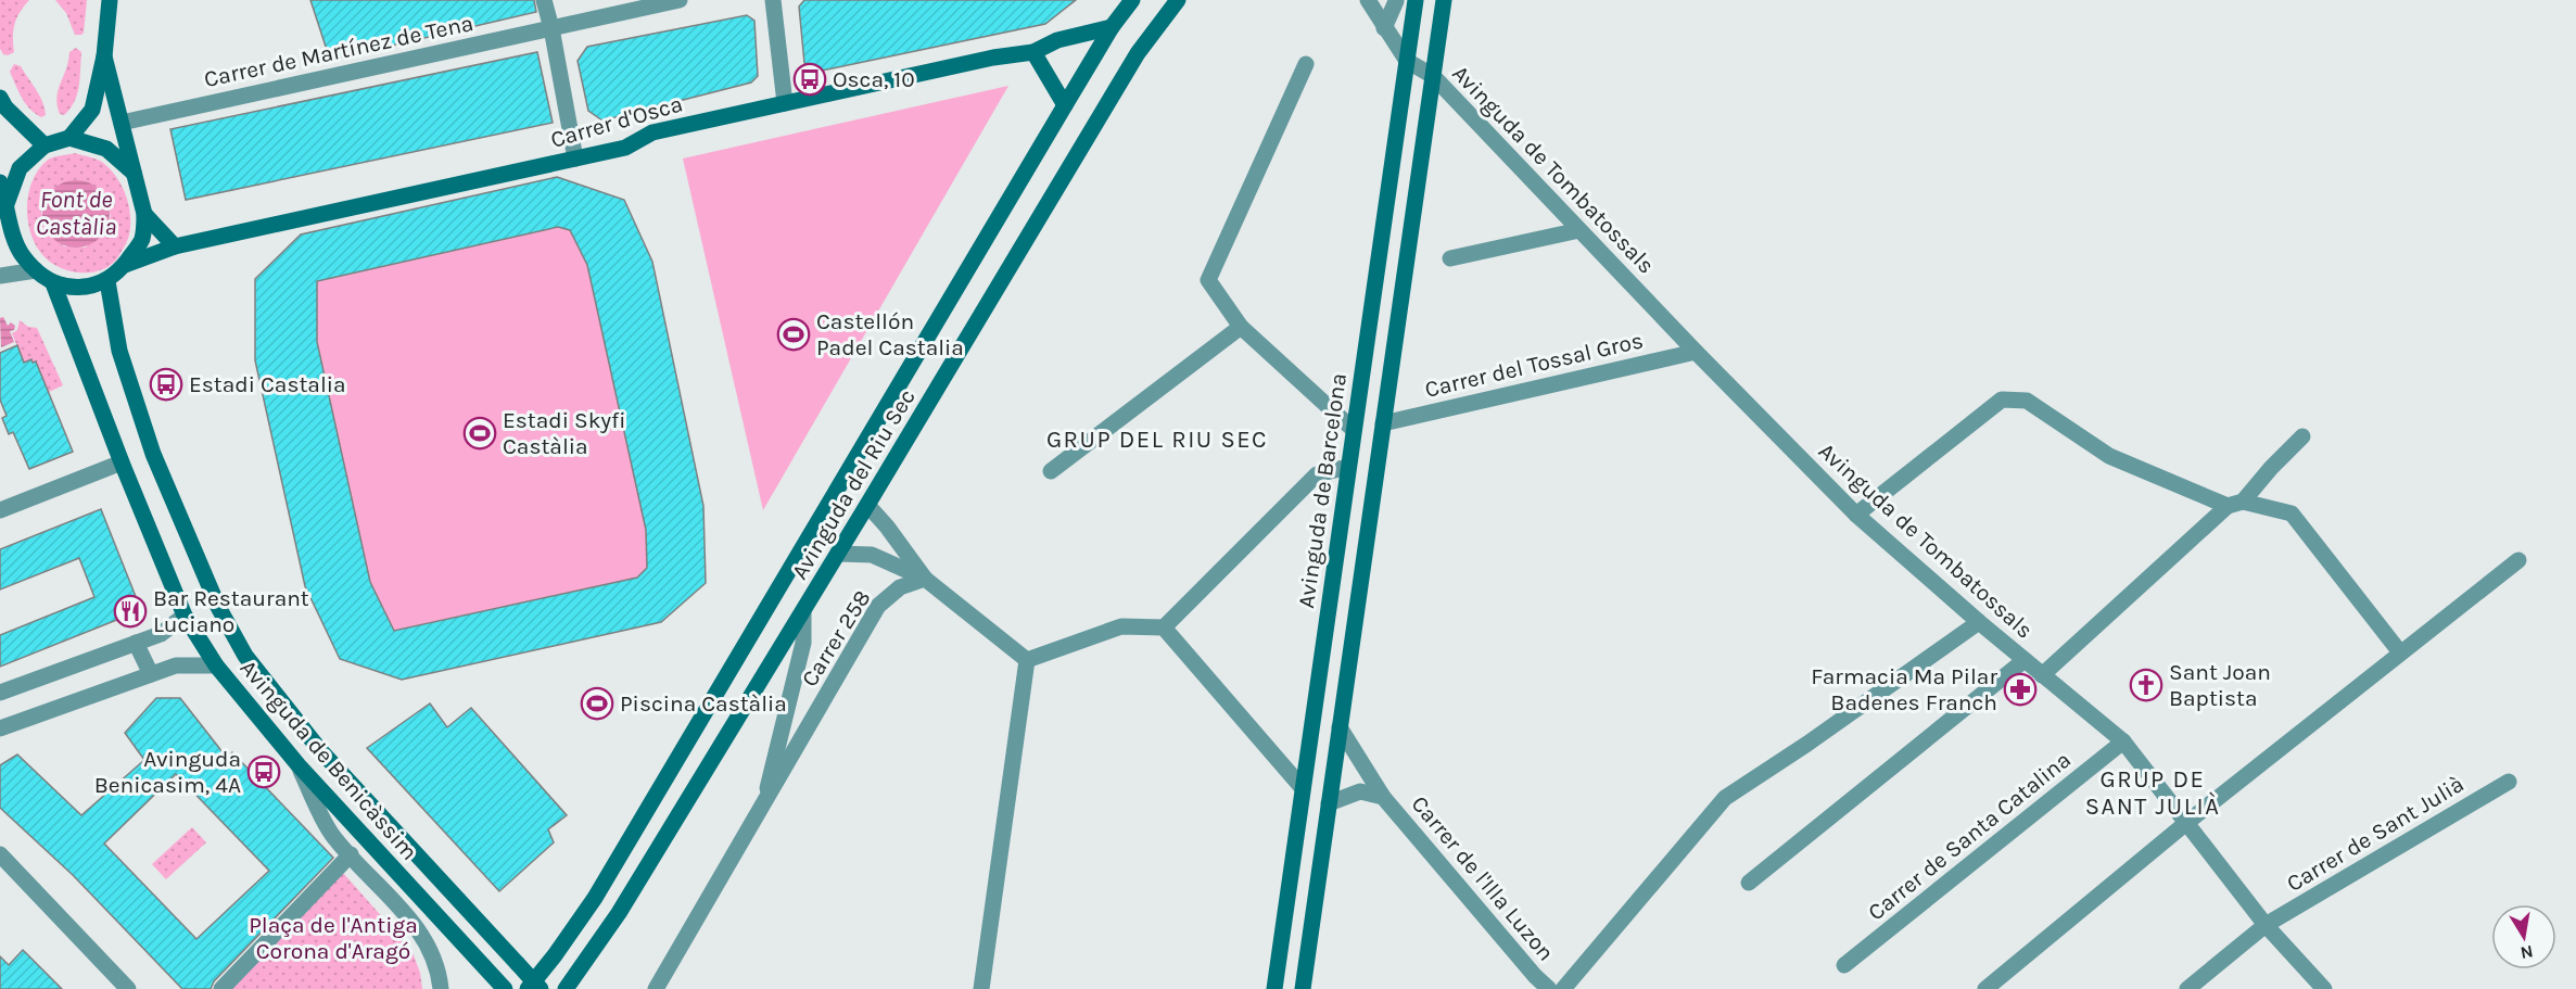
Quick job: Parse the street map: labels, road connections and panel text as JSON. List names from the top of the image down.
{
  "streets": {
    "main road": [
      "Carrer d'Osca",
      "Avinguda del Riu Sec",
      "Avinguda de Barcelona",
      "Avinguda de Benicàssim"
    ],
    "street": [
      "Carrer de Martínez de Tena",
      "Avinguda de Tombatossals",
      "Carrer del Tossal Gros",
      "Carrer 258",
      "Carrer de Sant Julià",
      "Carrer de Santa Catalina",
      "Carrer de l'Illa Luzon"
    ]
  },
  "crossings": [
    ["Carrer d'Osca", "Avinguda del Riu Sec"],
    ["Carrer d'Osca", "Avinguda de Benicàssim"],
    ["Avinguda de Tombatossals", "Carrer del Tossal Gros"],
    ["Avinguda de Tombatossals", "Avinguda de Barcelona"],
    ["Avinguda de Tombatossals", "Carrer de Sant Julià"],
    ["Avinguda de Tombatossals", "Carrer de Santa Catalina"],
    ["Avinguda del Riu Sec", "Carrer 258"]
  ],
  "districts": ["GRUP DEL RIU SEC", "GRUP DE SANT JULIÀ"],
  "water": ["Font de Castàlia"],
  "parks": ["Plaça de l'Antiga Corona d'Aragó"],
  "places": {
    "bus stop": ["Osca, 10", "Estadi Castalia", "Avinguda Benicasim, 4A"],
    "sports": ["Castellón Padel Castalia", "Estadi Skyfi Castàlia", "Piscina Castàlia"],
    "restaurant": ["Bar Restaurant Luciano"],
    "church": ["Sant Joan Baptista"],
    "pharmacy": ["Farmacia Mª Pilar Badenes Franch"]
  },
  "north": "bottom"
}
